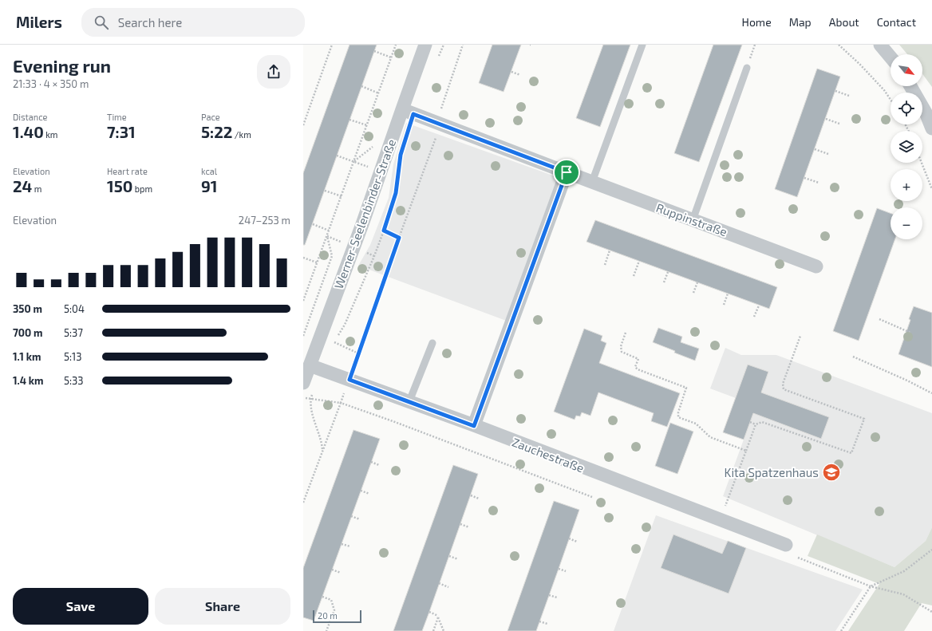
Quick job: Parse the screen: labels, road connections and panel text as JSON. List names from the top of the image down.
{
  "streets": {
    "street": ["Werner-Seelenbinder-Straße", "Ruppinstraße", "Zauchestraße"]
  },
  "crossings": [
    ["Werner-Seelenbinder-Straße", "Ruppinstraße"],
    ["Werner-Seelenbinder-Straße", "Zauchestraße"]
  ],
  "places": {
    "school or university": ["Kita Spatzenhaus"]
  },
  "scale_bar": "20 m",
  "north": "bottom right",
  "page": {
    "header": "Milers",
    "search": "Search here",
    "nav": [
      "Home",
      "Map",
      "About",
      "Contact"
    ],
    "heading": ["Evening run", "21:33 · 4 × 350 m"],
    "map_buttons": ["+", "−"],
    "stats": [
      ["Distance", "1.40 km"],
      ["Time", "7:31"],
      ["Pace", "5:22 /km"],
      ["Elevation", "24 m"],
      ["Heart rate", "150 bpm"],
      ["kcal", "91"]
    ],
    "chart": ["Elevation", "247–253 m"],
    "list": [
      {
        "name": "350 m",
        "note": "5:04"
      },
      {
        "name": "700 m",
        "note": "5:37"
      },
      {
        "name": "1.1 km",
        "note": "5:13"
      },
      {
        "name": "1.4 km",
        "note": "5:33"
      }
    ],
    "buttons": ["Save", "Share"],
    "scale": "20 m"
  }
}
